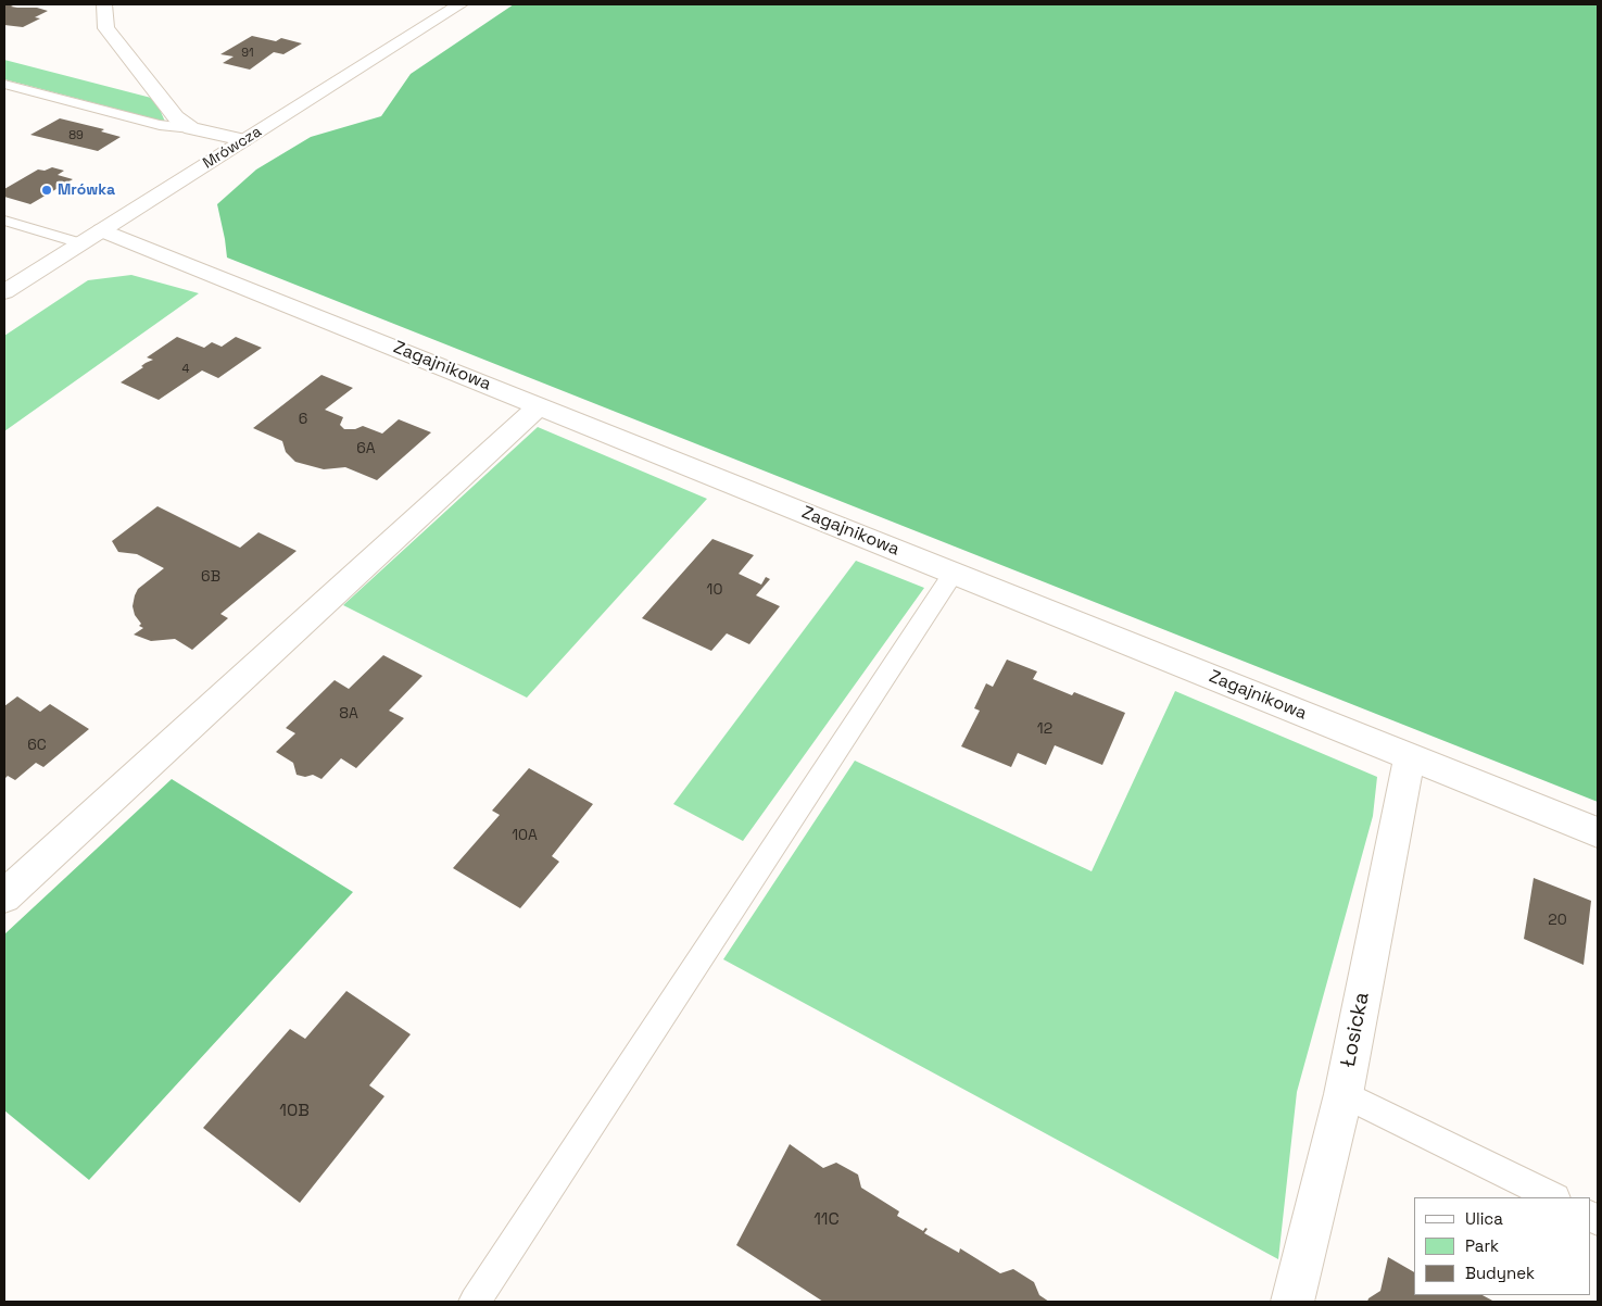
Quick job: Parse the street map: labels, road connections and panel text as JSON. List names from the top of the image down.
{
  "streets": {
    "street": ["Mrówcza", "Zagajnikowa", "Łosicka"]
  },
  "crossings": [
    ["Mrówcza", "Zagajnikowa"],
    ["Zagajnikowa", "Łosicka"]
  ],
  "places": ["Mrówka"],
  "house_numbers": [
    "91",
    "89",
    "4",
    "6",
    "6A",
    "6B",
    "10",
    "8A",
    "12",
    "6C",
    "10A",
    "20",
    "10B",
    "11C"
  ],
  "legend": ["Ulica", "Park", "Budynek"]
}
